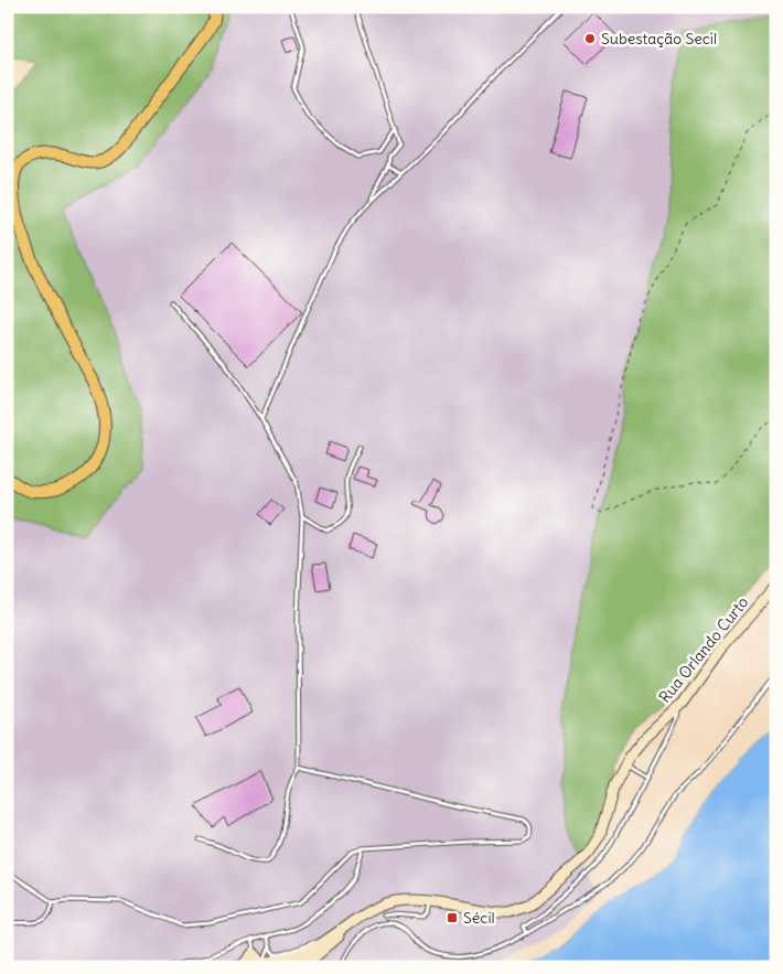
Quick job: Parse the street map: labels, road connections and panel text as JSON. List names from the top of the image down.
{
  "streets": {
    "main road": ["Rua Orlando Curto"]
  },
  "places": {
    "other": ["Subestação Secil"],
    "transit": ["Sécil"]
  }
}
